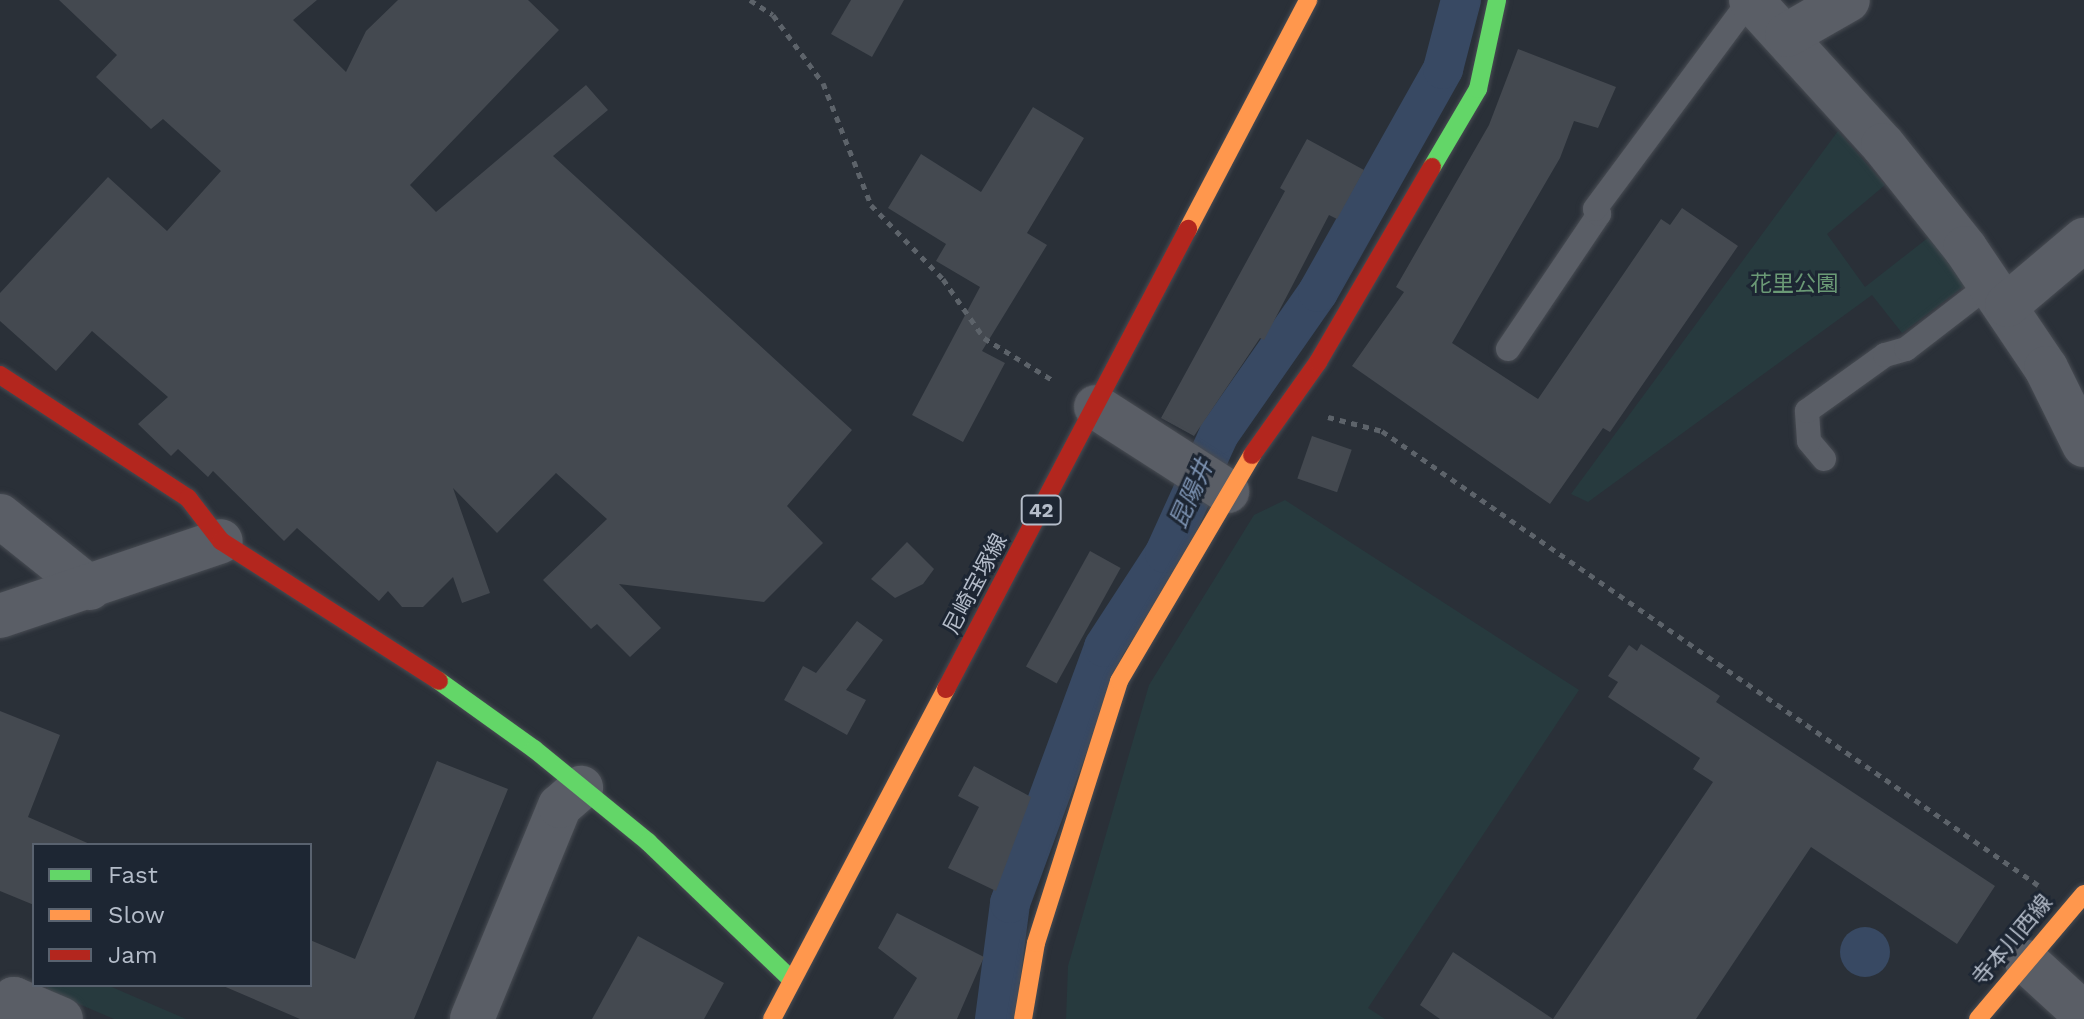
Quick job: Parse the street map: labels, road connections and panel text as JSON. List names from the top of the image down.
{
  "streets": {
    "street": ["42", "尼崎宝塚線", "寺本川西線"]
  },
  "water": ["昆陽井"],
  "parks": ["花里公園"],
  "legend": ["Fast", "Slow", "Jam"]
}
